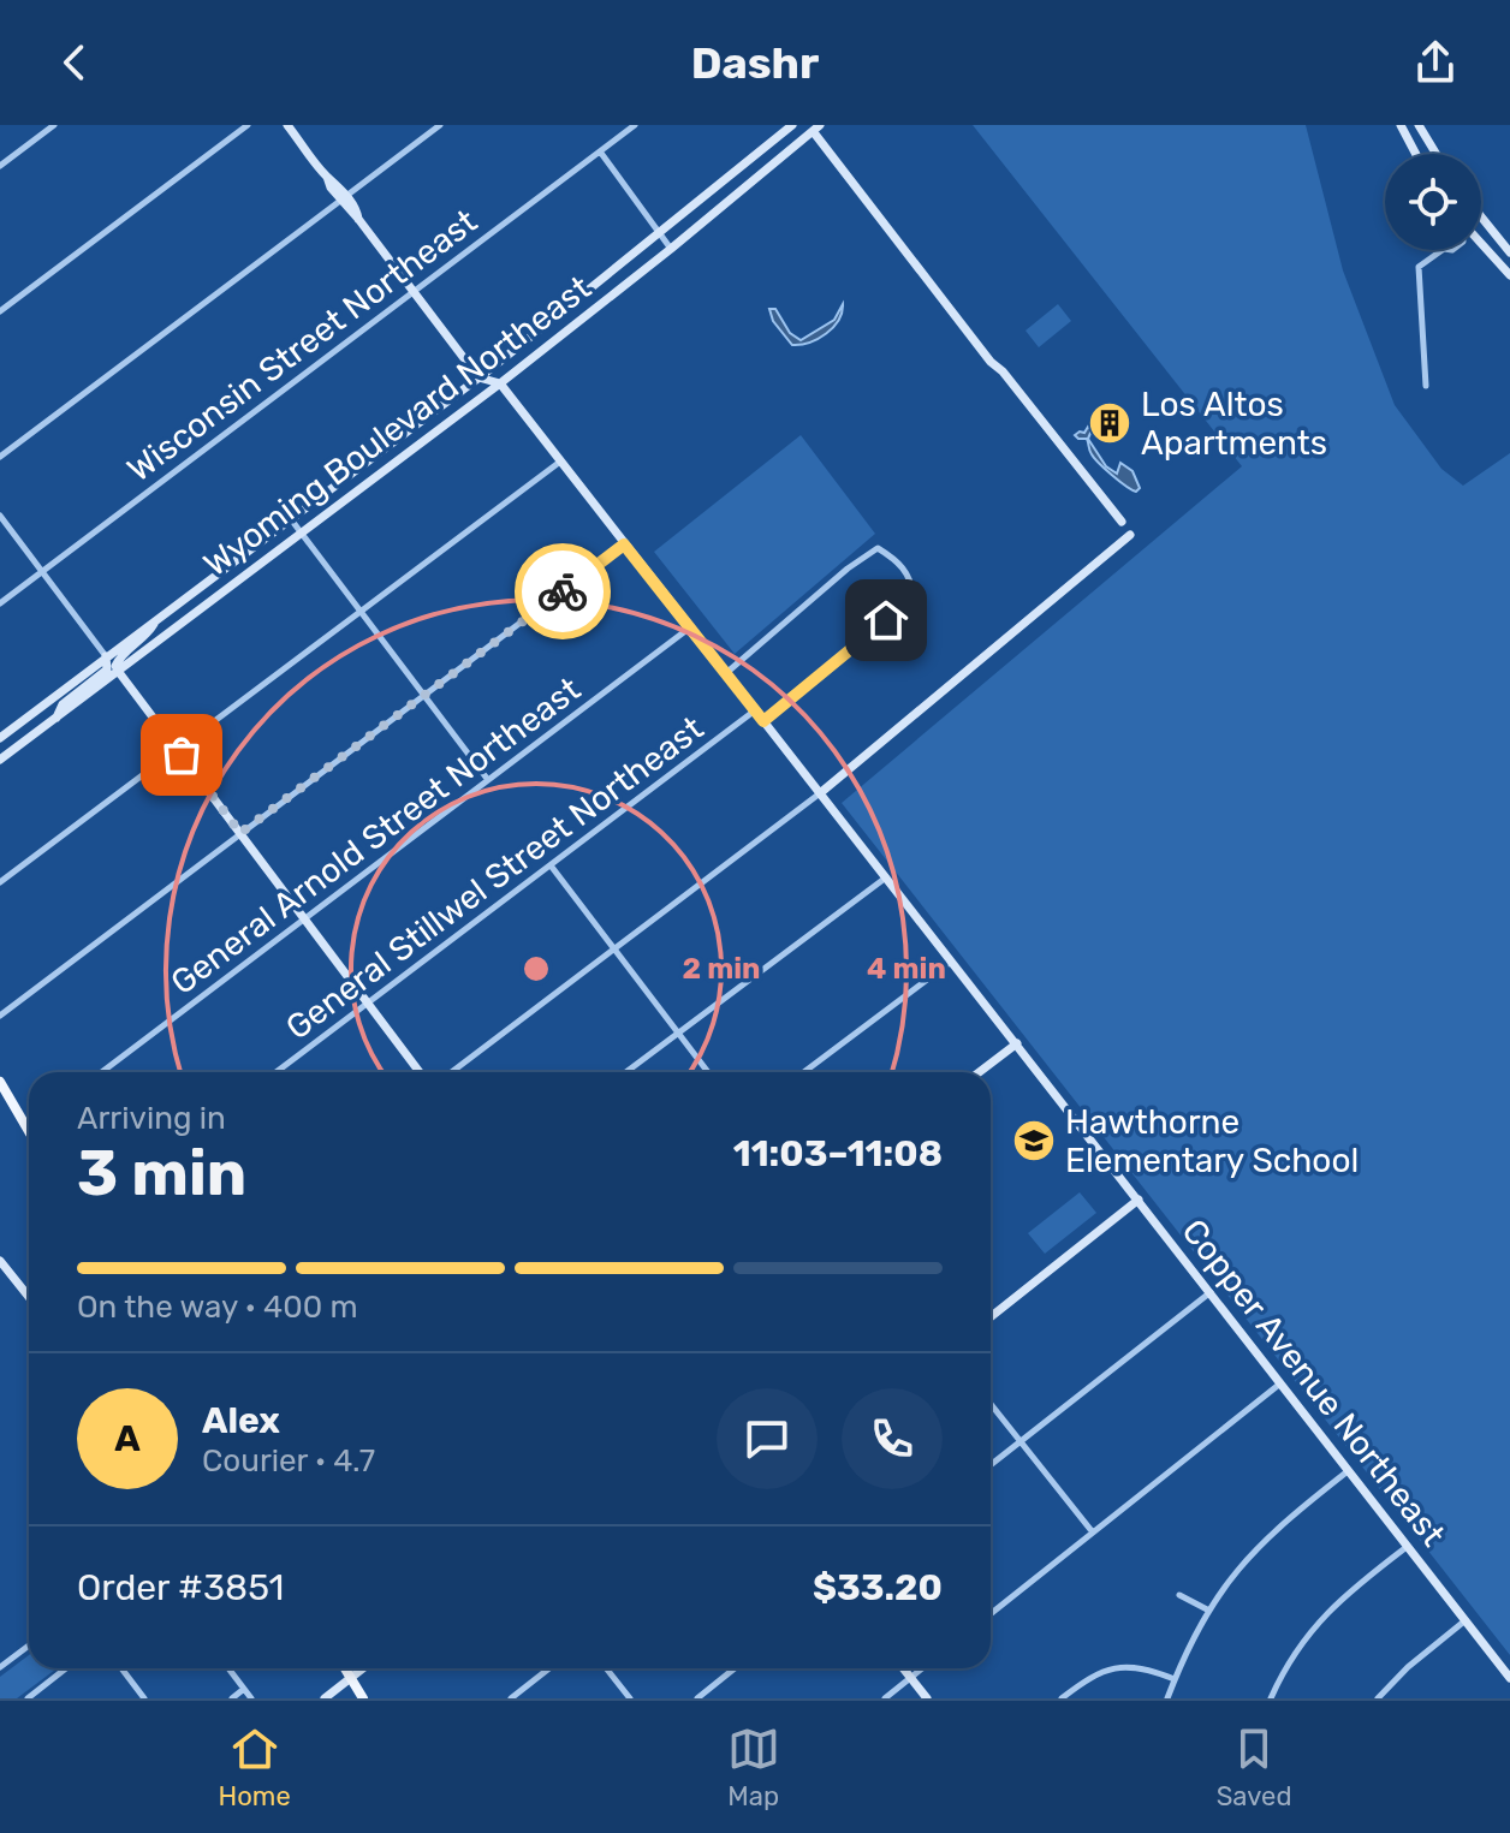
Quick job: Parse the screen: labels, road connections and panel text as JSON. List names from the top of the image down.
{
  "streets": {
    "street": [
      "Wisconsin Street Northeast",
      "Wyoming Boulevard Northeast",
      "General Arnold Street Northeast",
      "General Stillwel Street Northeast",
      "Copper Avenue Northeast"
    ]
  },
  "crossings": [
    ["Wyoming Boulevard Northeast", "Copper Avenue Northeast"],
    ["General Arnold Street Northeast", "Copper Avenue Northeast"],
    ["General Stillwel Street Northeast", "Copper Avenue Northeast"]
  ],
  "places": {
    "building": ["Los Altos Apartments"],
    "school or university": ["Hawthorne Elementary School"]
  },
  "page": {
    "header": "Dashr",
    "heading": ["3 min", "Arriving in", "11:03–11:08"],
    "panel": [
      "Alex",
      "Courier · 4.7",
      "Order #3851",
      "$33.20"
    ],
    "bar": "On the way · 400 m",
    "round": "A",
    "tabs": ["Home", "Map", "Saved"]
  },
  "rings": ["2 min", "4 min"]
}
